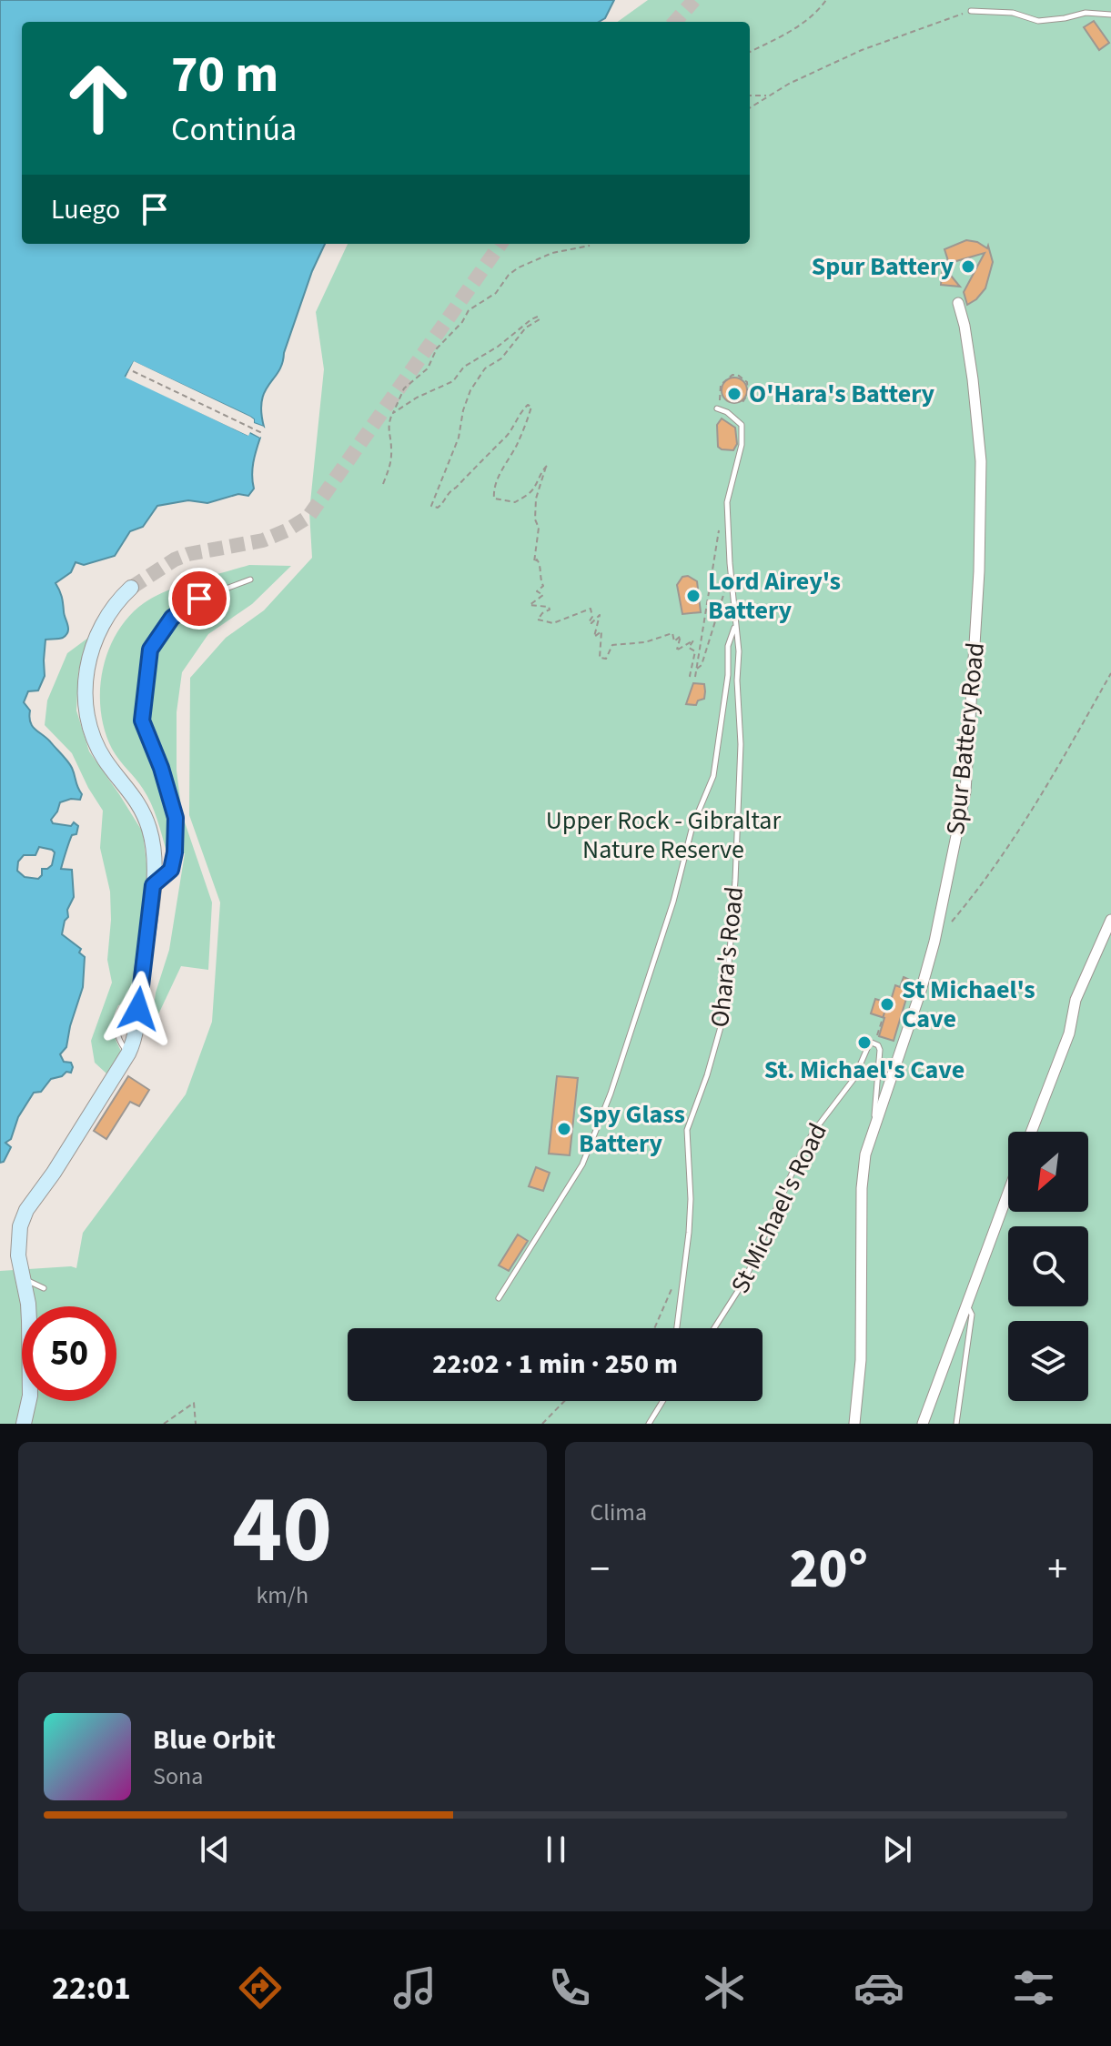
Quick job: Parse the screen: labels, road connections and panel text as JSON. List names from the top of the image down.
{
  "streets": {
    "street": ["Spur Battery Road"],
    "lane": ["Ohara's Road", "St Michael's Road"]
  },
  "parks": ["Upper Rock - Gibraltar Nature Reserve"],
  "places": [
    "Spur Battery",
    "O'Hara's Battery",
    "Lord Airey's Battery",
    "St Michael's Cave",
    "St. Michael's Cave",
    "Spy Glass Battery"
  ],
  "north": "bottom left",
  "page": {
    "turn": ["70 m", "Continúa"],
    "then": "Luego",
    "limit": "50",
    "trip": "22:02 · 1 min · 250 m",
    "tile": [
      ["40", "km/h"],
      "Clima"
    ],
    "heat": ["−", "20°", "+"],
    "song": ["Blue Orbit", "Sona"],
    "tabs": "22:01"
  }
}
